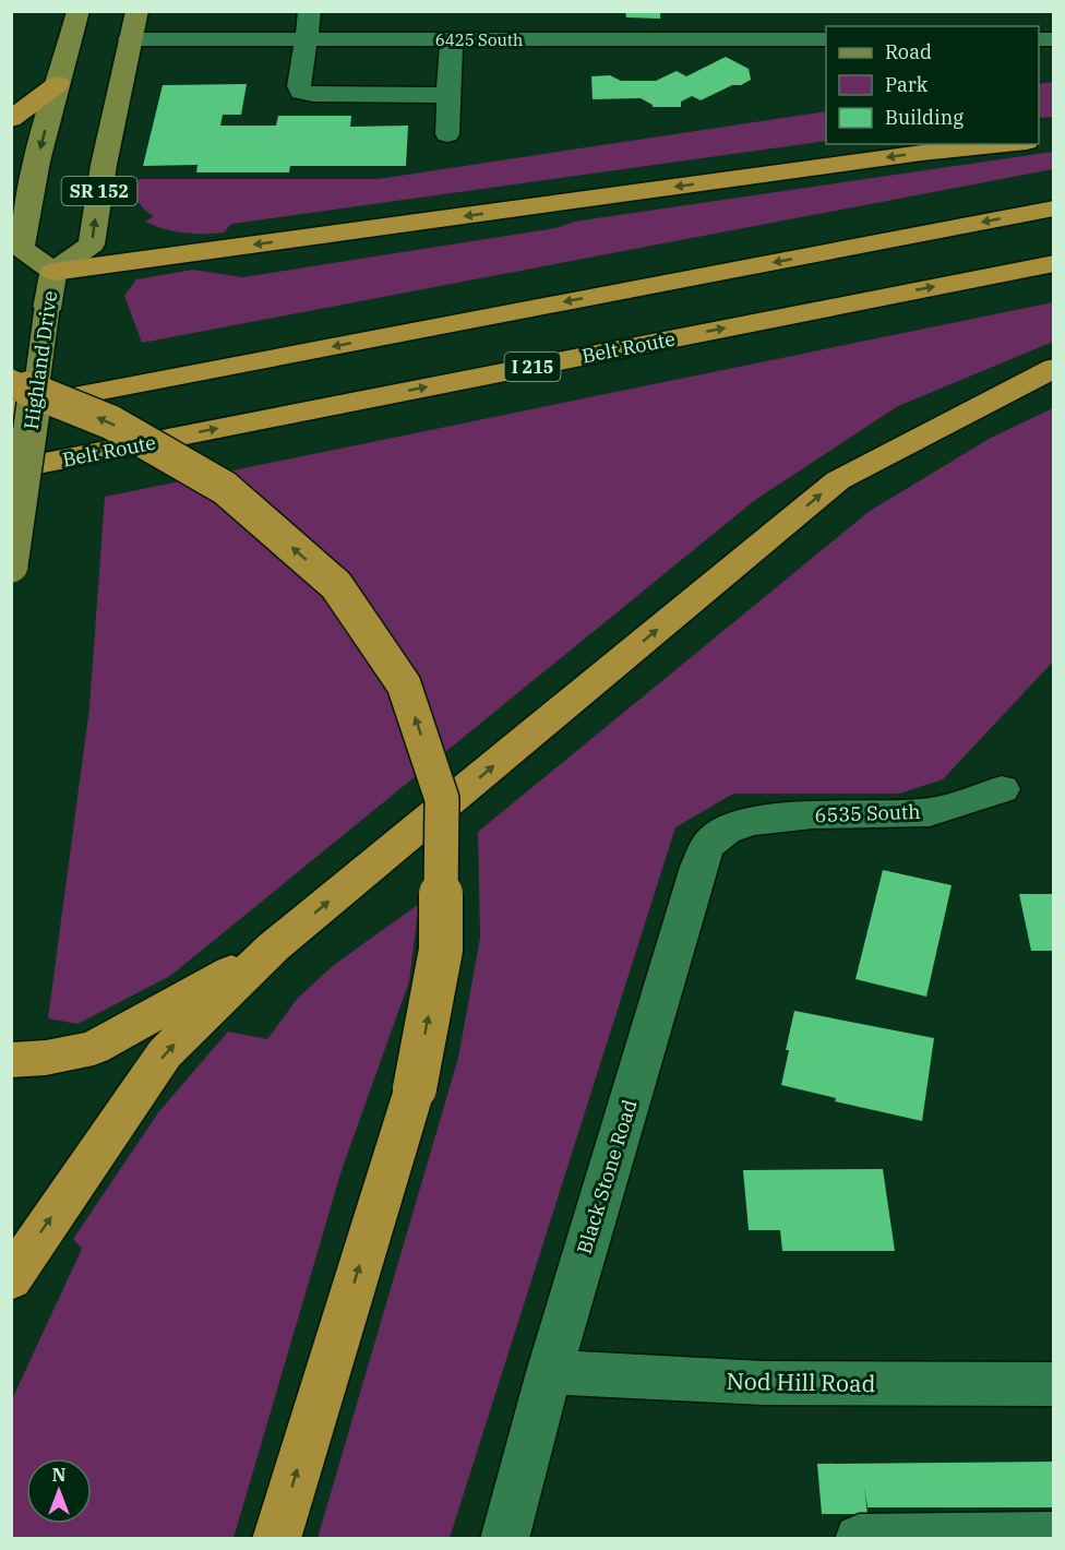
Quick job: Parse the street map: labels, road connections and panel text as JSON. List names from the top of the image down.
{
  "streets": {
    "highway": ["Belt Route", "I 215"],
    "main road": ["SR 152", "Highland Drive"],
    "street": [
      "6425 South",
      "6535 South",
      "Black Stone Road",
      "Nod Hill Road"
    ]
  },
  "crossings": [
    ["6425 South", "Highland Drive"],
    ["6535 South", "Black Stone Road"],
    ["Black Stone Road", "Nod Hill Road"]
  ],
  "legend": ["Road", "Park", "Building"],
  "north": "top"
}
